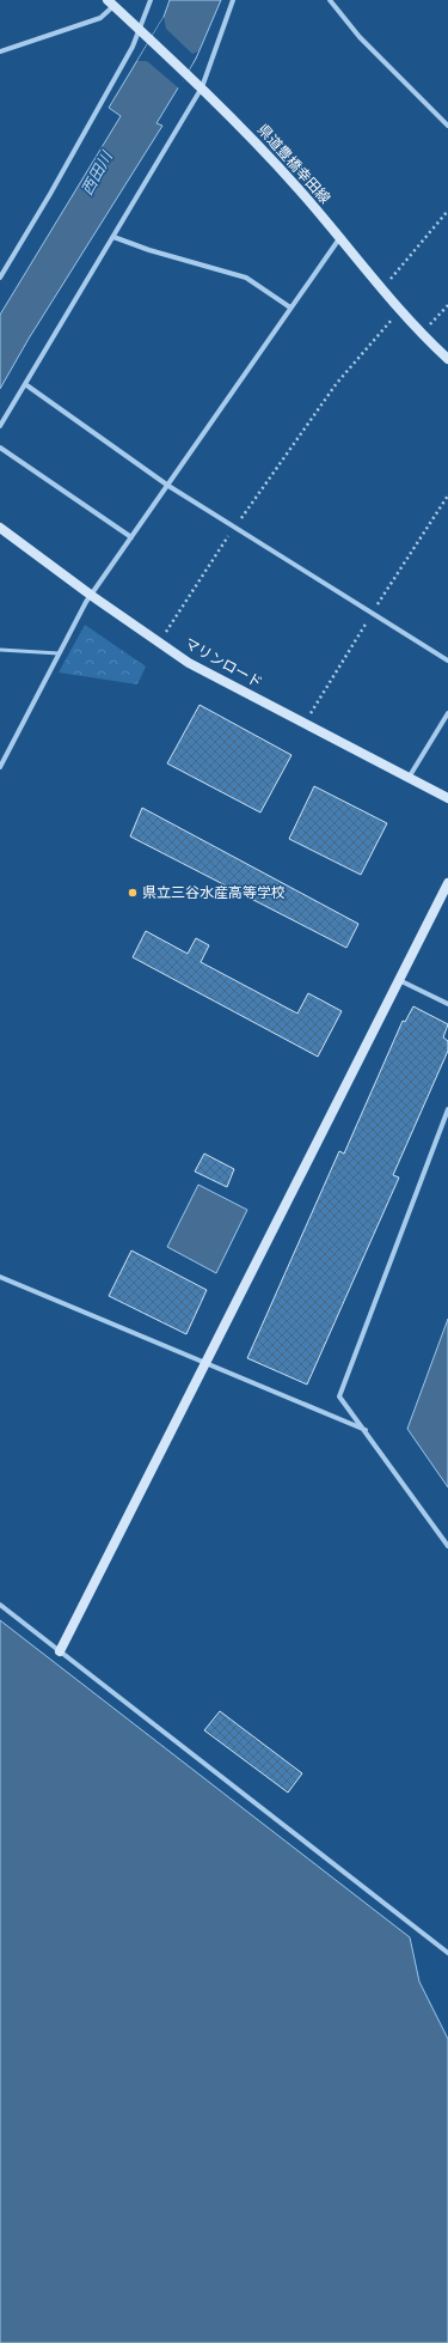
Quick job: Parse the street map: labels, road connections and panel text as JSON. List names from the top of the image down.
{
  "streets": {
    "street": ["県道豊橋幸田線", "マリンロード"]
  },
  "water": ["西田川"],
  "places": ["県立三谷水産高等学校"]
}
